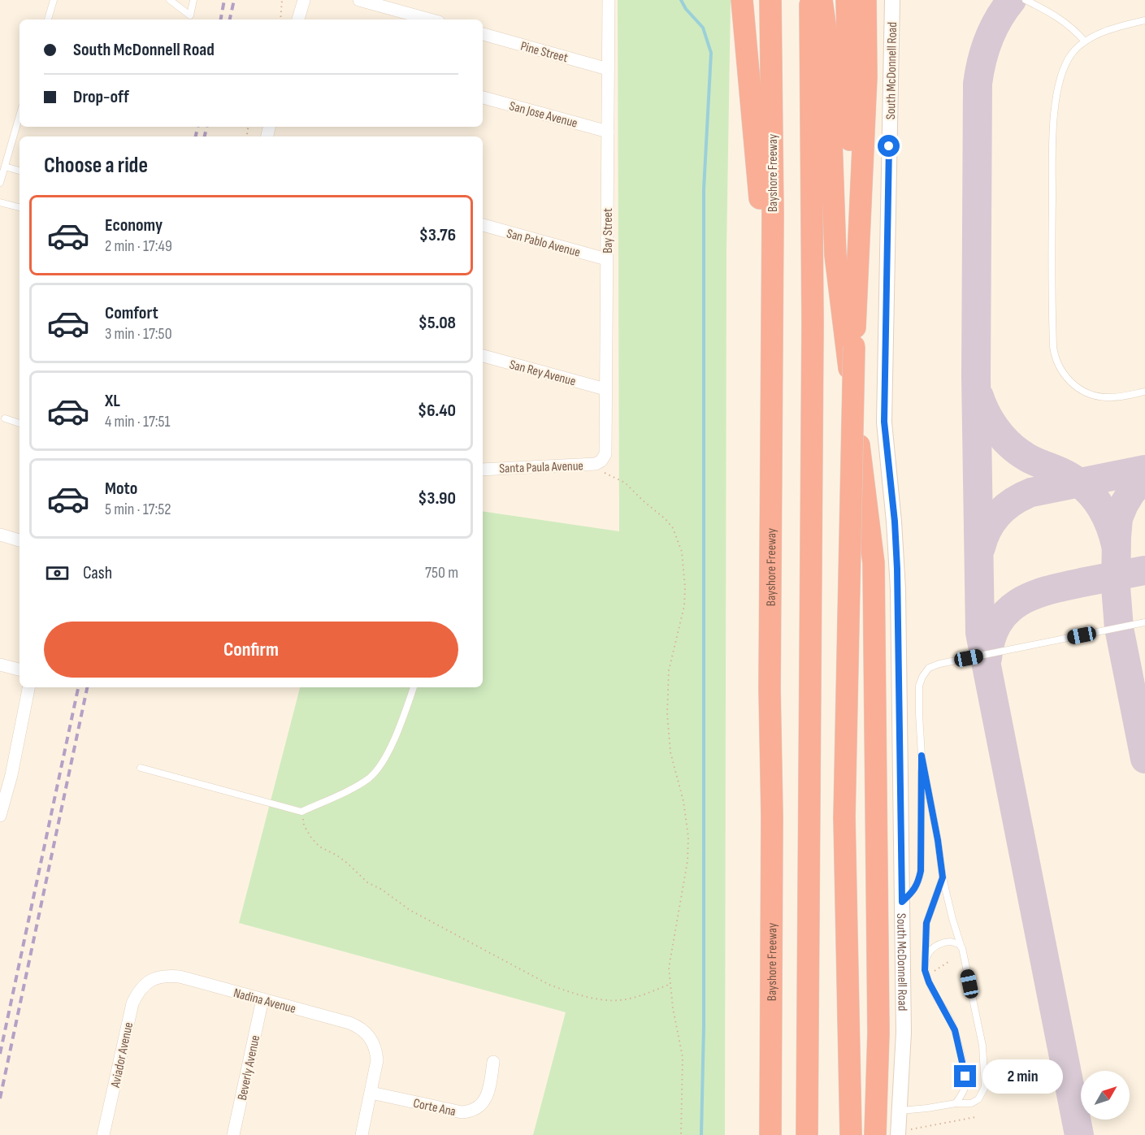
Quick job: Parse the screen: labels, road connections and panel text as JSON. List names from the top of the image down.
{
  "streets": {
    "highway": ["Bayshore Freeway"],
    "street": [
      "Pine Street",
      "South McDonnell Road",
      "San Jose Avenue",
      "Bay Street",
      "San Pablo Avenue",
      "San Rey Avenue",
      "Santa Paula Avenue",
      "Nadina Avenue",
      "Aviador Avenue",
      "Beverly Avenue",
      "Corte Ana"
    ]
  },
  "crossings": [
    ["Pine Street", "Bay Street"],
    ["San Jose Avenue", "Bay Street"],
    ["Bay Street", "San Pablo Avenue"],
    ["Bay Street", "San Rey Avenue"],
    ["Bay Street", "Santa Paula Avenue"],
    ["Nadina Avenue", "Aviador Avenue"],
    ["Nadina Avenue", "Beverly Avenue"],
    ["Nadina Avenue", "Corte Ana"]
  ],
  "north": "top right",
  "page": {
    "banner": ["South McDonnell Road", "Drop-off"],
    "heading": "Choose a ride",
    "list": [
      {
        "name": "Economy",
        "note": "2 min · 17:49",
        "value": "$3.76"
      },
      {
        "name": "Comfort",
        "note": "3 min · 17:50",
        "value": "$5.08"
      },
      {
        "name": "XL",
        "note": "4 min · 17:51",
        "value": "$6.40"
      },
      {
        "name": "Moto",
        "note": "5 min · 17:52",
        "value": "$3.90"
      }
    ],
    "pay": ["Cash", "750 m"],
    "buttons": "Confirm",
    "bubble": "2 min"
  }
}
